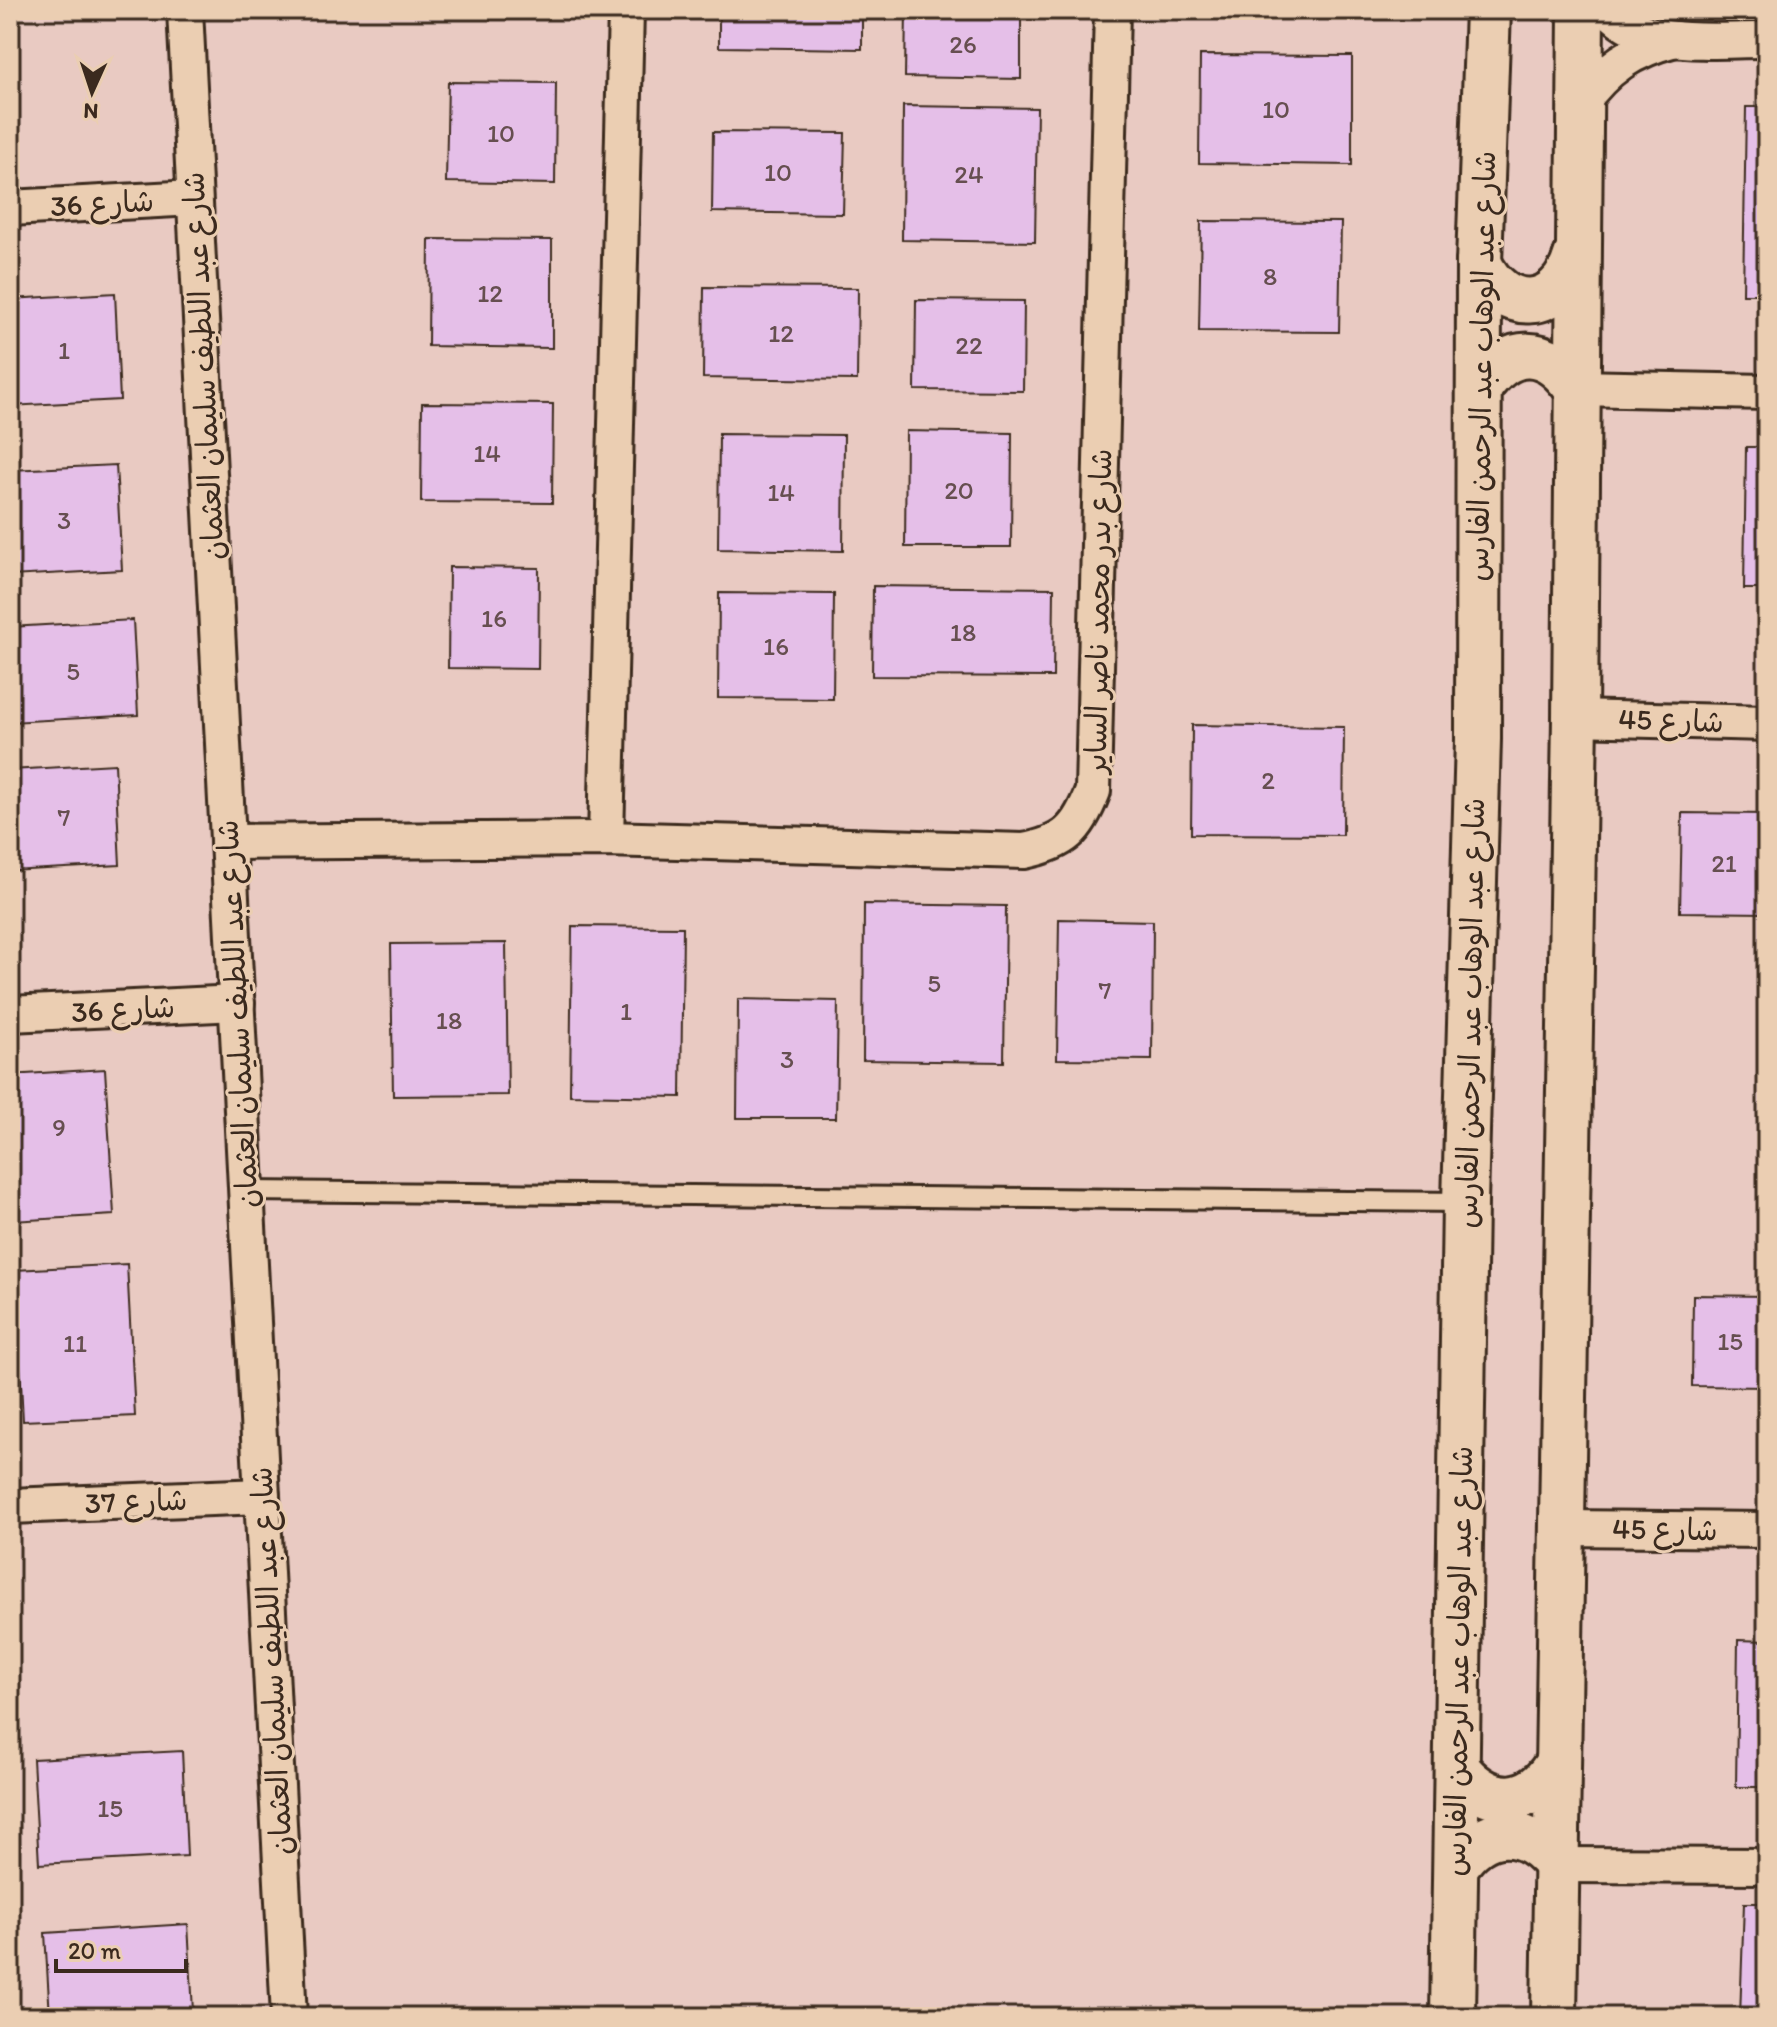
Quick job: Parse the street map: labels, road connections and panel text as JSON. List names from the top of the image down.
{
  "streets": {
    "street": [
      "شارع 36",
      "شارع عبد اللطيف سليمان العثمان",
      "شارع عبد الوهاب عبد الرحمن الفارس",
      "شارع بدر محمد ناصر الساير",
      "شارع 45",
      "شارع 37"
    ]
  },
  "crossings": [
    ["شارع 36", "شارع عبد اللطيف سليمان العثمان"],
    ["شارع عبد اللطيف سليمان العثمان", "شارع بدر محمد ناصر الساير"],
    ["شارع عبد اللطيف سليمان العثمان", "شارع 37"]
  ],
  "house_numbers": [
    "26",
    "10",
    "10",
    "10",
    "24",
    "8",
    "12",
    "12",
    "22",
    "1",
    "14",
    "20",
    "14",
    "3",
    "16",
    "18",
    "16",
    "5",
    "2",
    "7",
    "21",
    "5",
    "7",
    "1",
    "18",
    "3",
    "9",
    "15",
    "11",
    "15"
  ],
  "scale_bar": "20 m",
  "north": "bottom"
}
